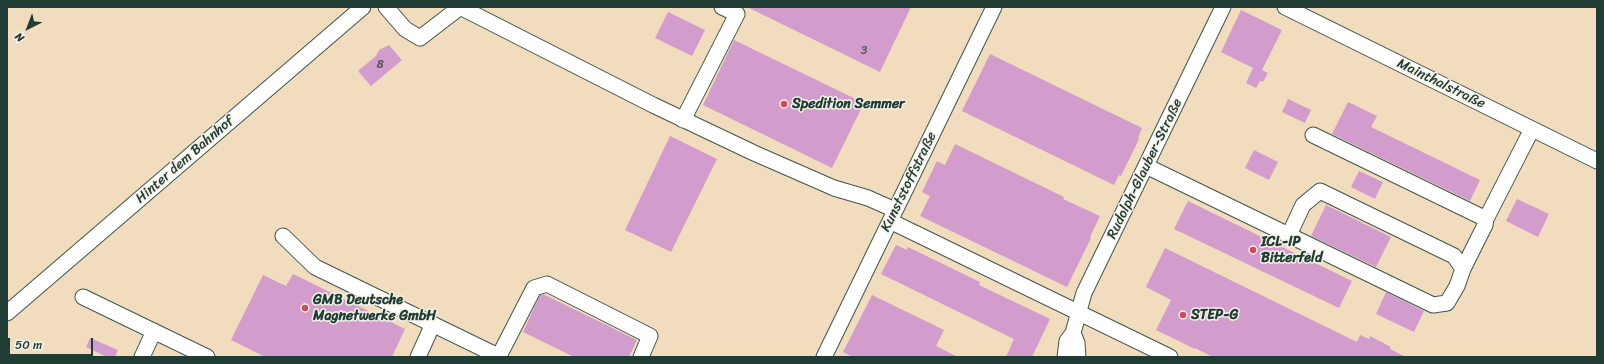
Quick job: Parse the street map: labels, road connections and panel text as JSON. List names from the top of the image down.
{
  "streets": {
    "street": [
      "Mainthalstraße",
      "Hinter dem Bahnhof",
      "Rudolph-Glauber-Straße",
      "Kunststoffstraße"
    ]
  },
  "places": [
    "Spedition Semmer",
    "ICL-IP Bitterfeld",
    "GMB Deutsche Magnetwerke GmbH",
    "STEP-G"
  ],
  "house_numbers": ["3", "8"],
  "scale_bar": "50 m",
  "north": "bottom left"
}
